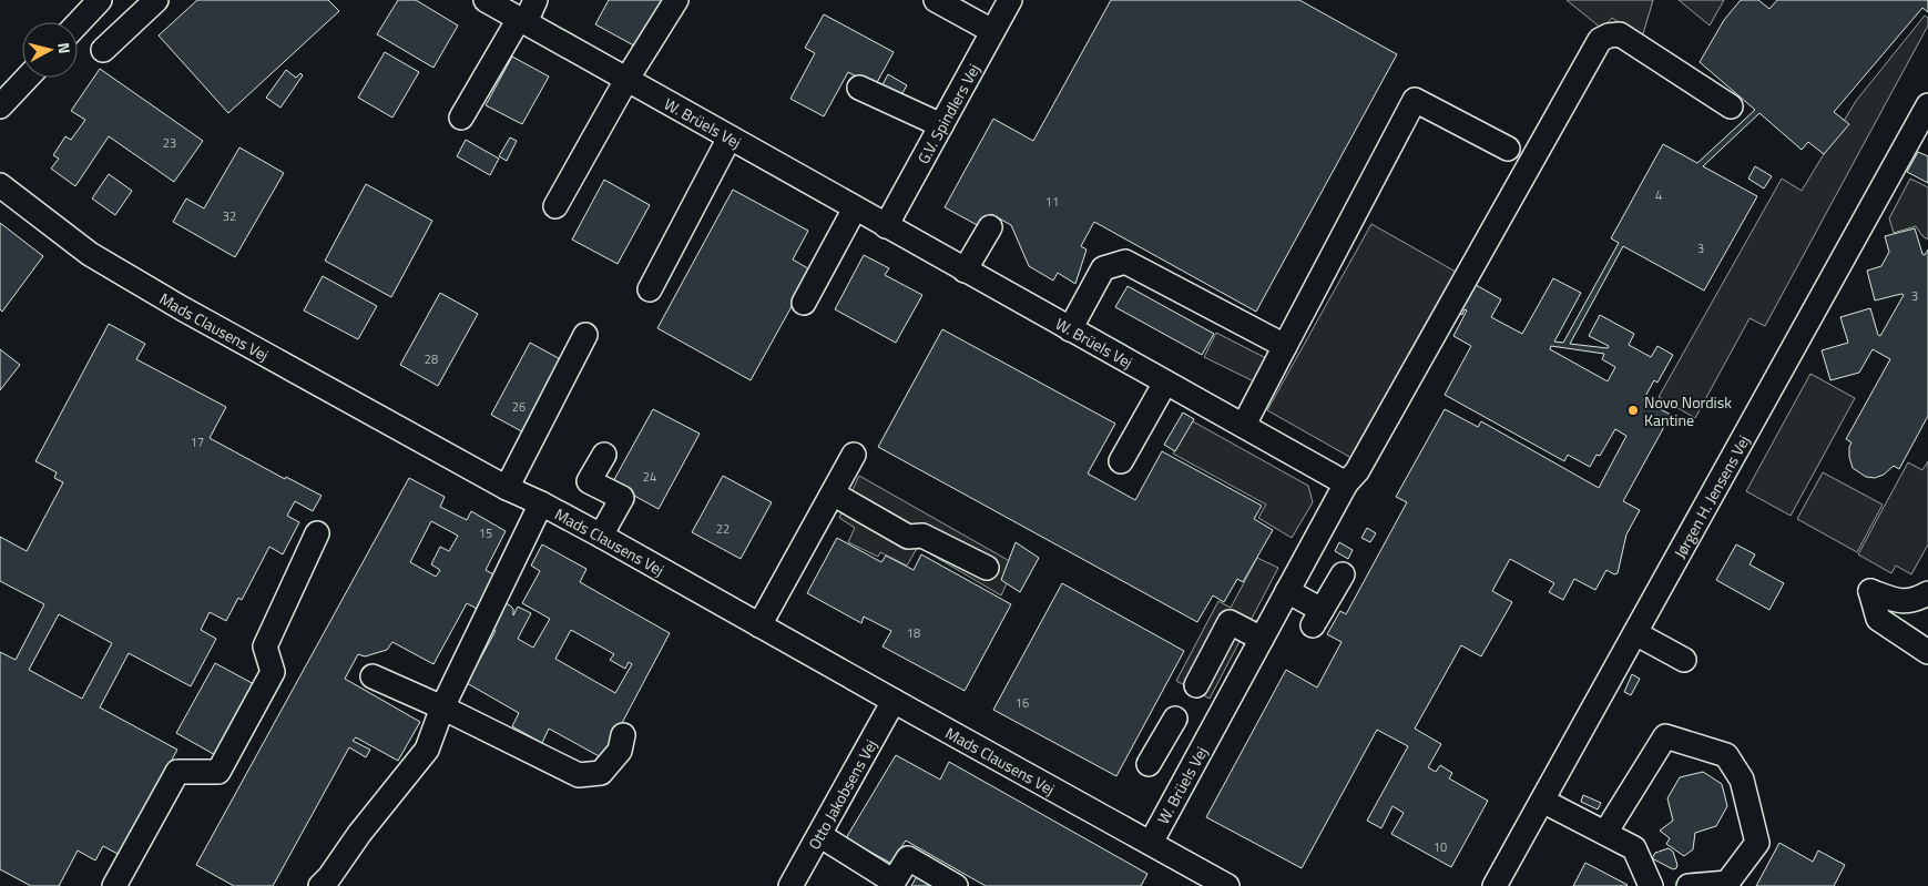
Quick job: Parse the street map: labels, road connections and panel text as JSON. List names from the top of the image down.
{
  "streets": {
    "street": [
      "G.V. Spindlers Vej",
      "W. Brüels Vej",
      "Mads Clausens Vej",
      "Jørgen H. Jensens Vej",
      "Otto Jakobsens Vej"
    ]
  },
  "crossings": [
    ["G.V. Spindlers Vej", "W. Brüels Vej"],
    ["W. Brüels Vej", "Mads Clausens Vej"],
    ["Mads Clausens Vej", "Otto Jakobsens Vej"]
  ],
  "places": ["Novo Nordisk Kantine"],
  "house_numbers": [
    "23",
    "4",
    "11",
    "32",
    "3",
    "3",
    "28",
    "26",
    "17",
    "24",
    "22",
    "15",
    "18",
    "16",
    "10"
  ],
  "north": "right"
}
